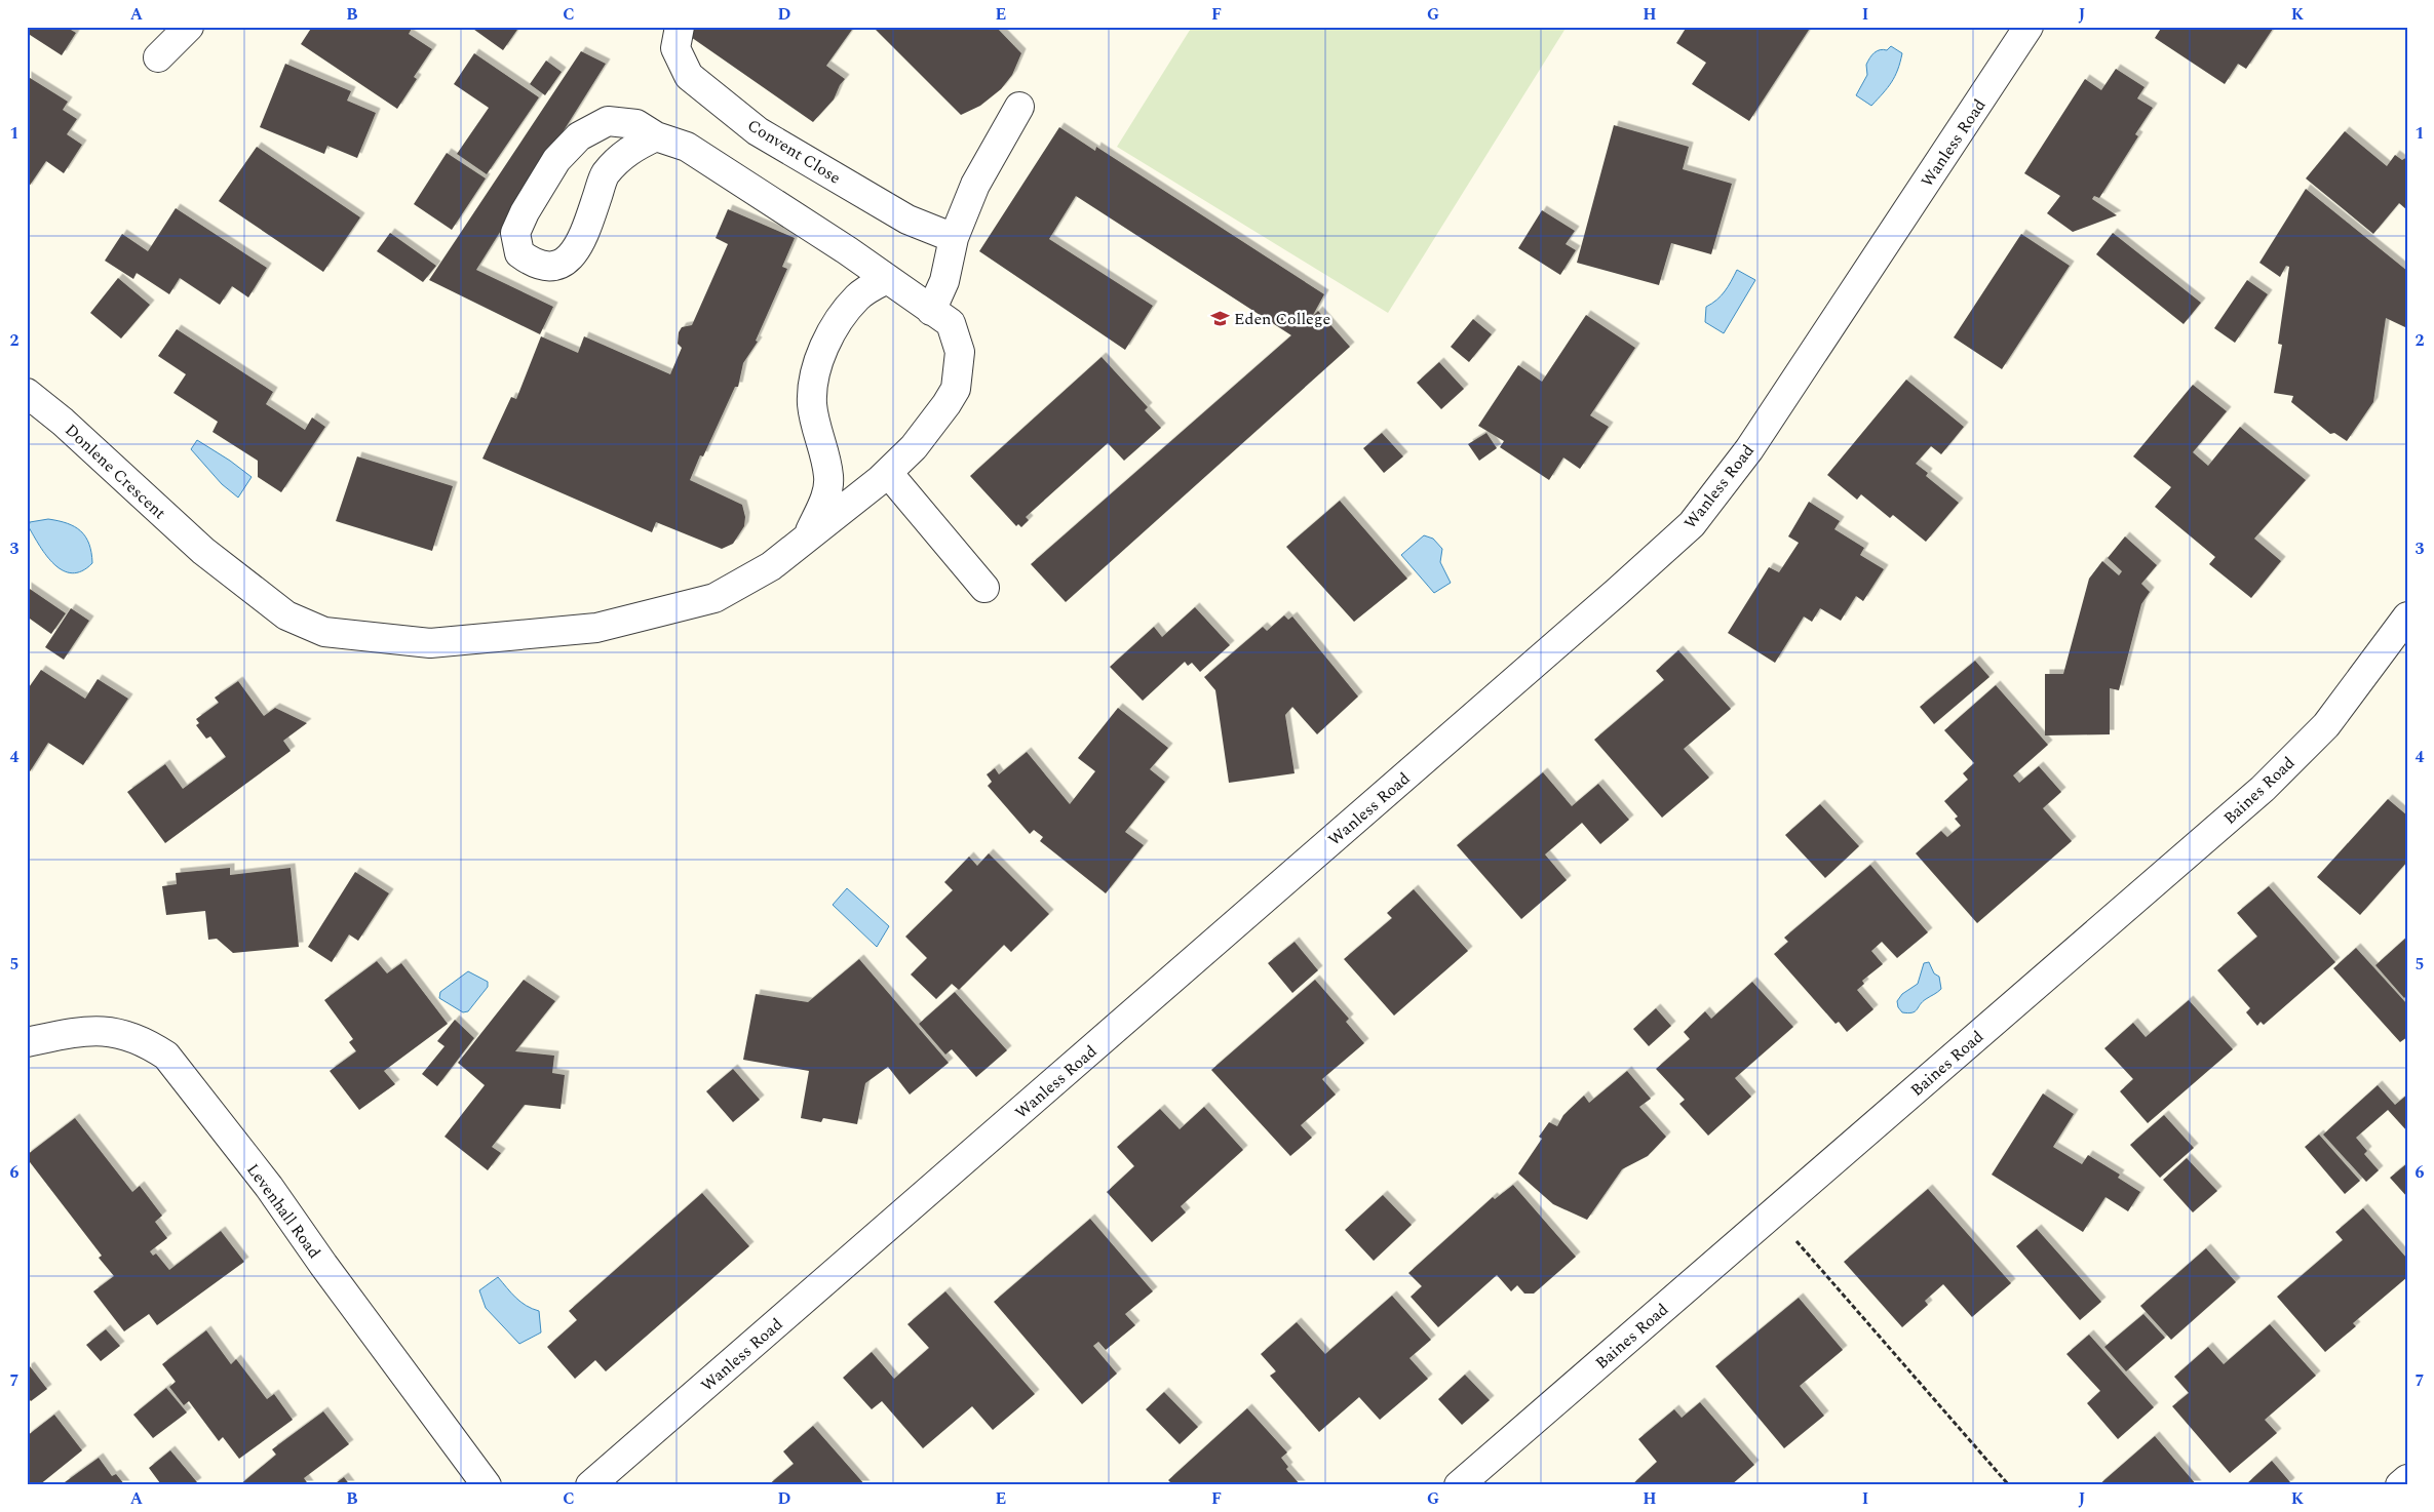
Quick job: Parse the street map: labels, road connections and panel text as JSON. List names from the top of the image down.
{
  "streets": {
    "street": [
      "Wanless Road",
      "Convent Close",
      "Donlene Crescent",
      "Baines Road",
      "Levenhall Road"
    ]
  },
  "places": {
    "school or university": ["Eden College"]
  },
  "grid": {
    "columns": [
      "A",
      "B",
      "C",
      "D",
      "E",
      "F",
      "G",
      "H",
      "I",
      "J",
      "K"
    ],
    "rows": [
      "1",
      "2",
      "3",
      "4",
      "5",
      "6",
      "7"
    ]
  }
}
